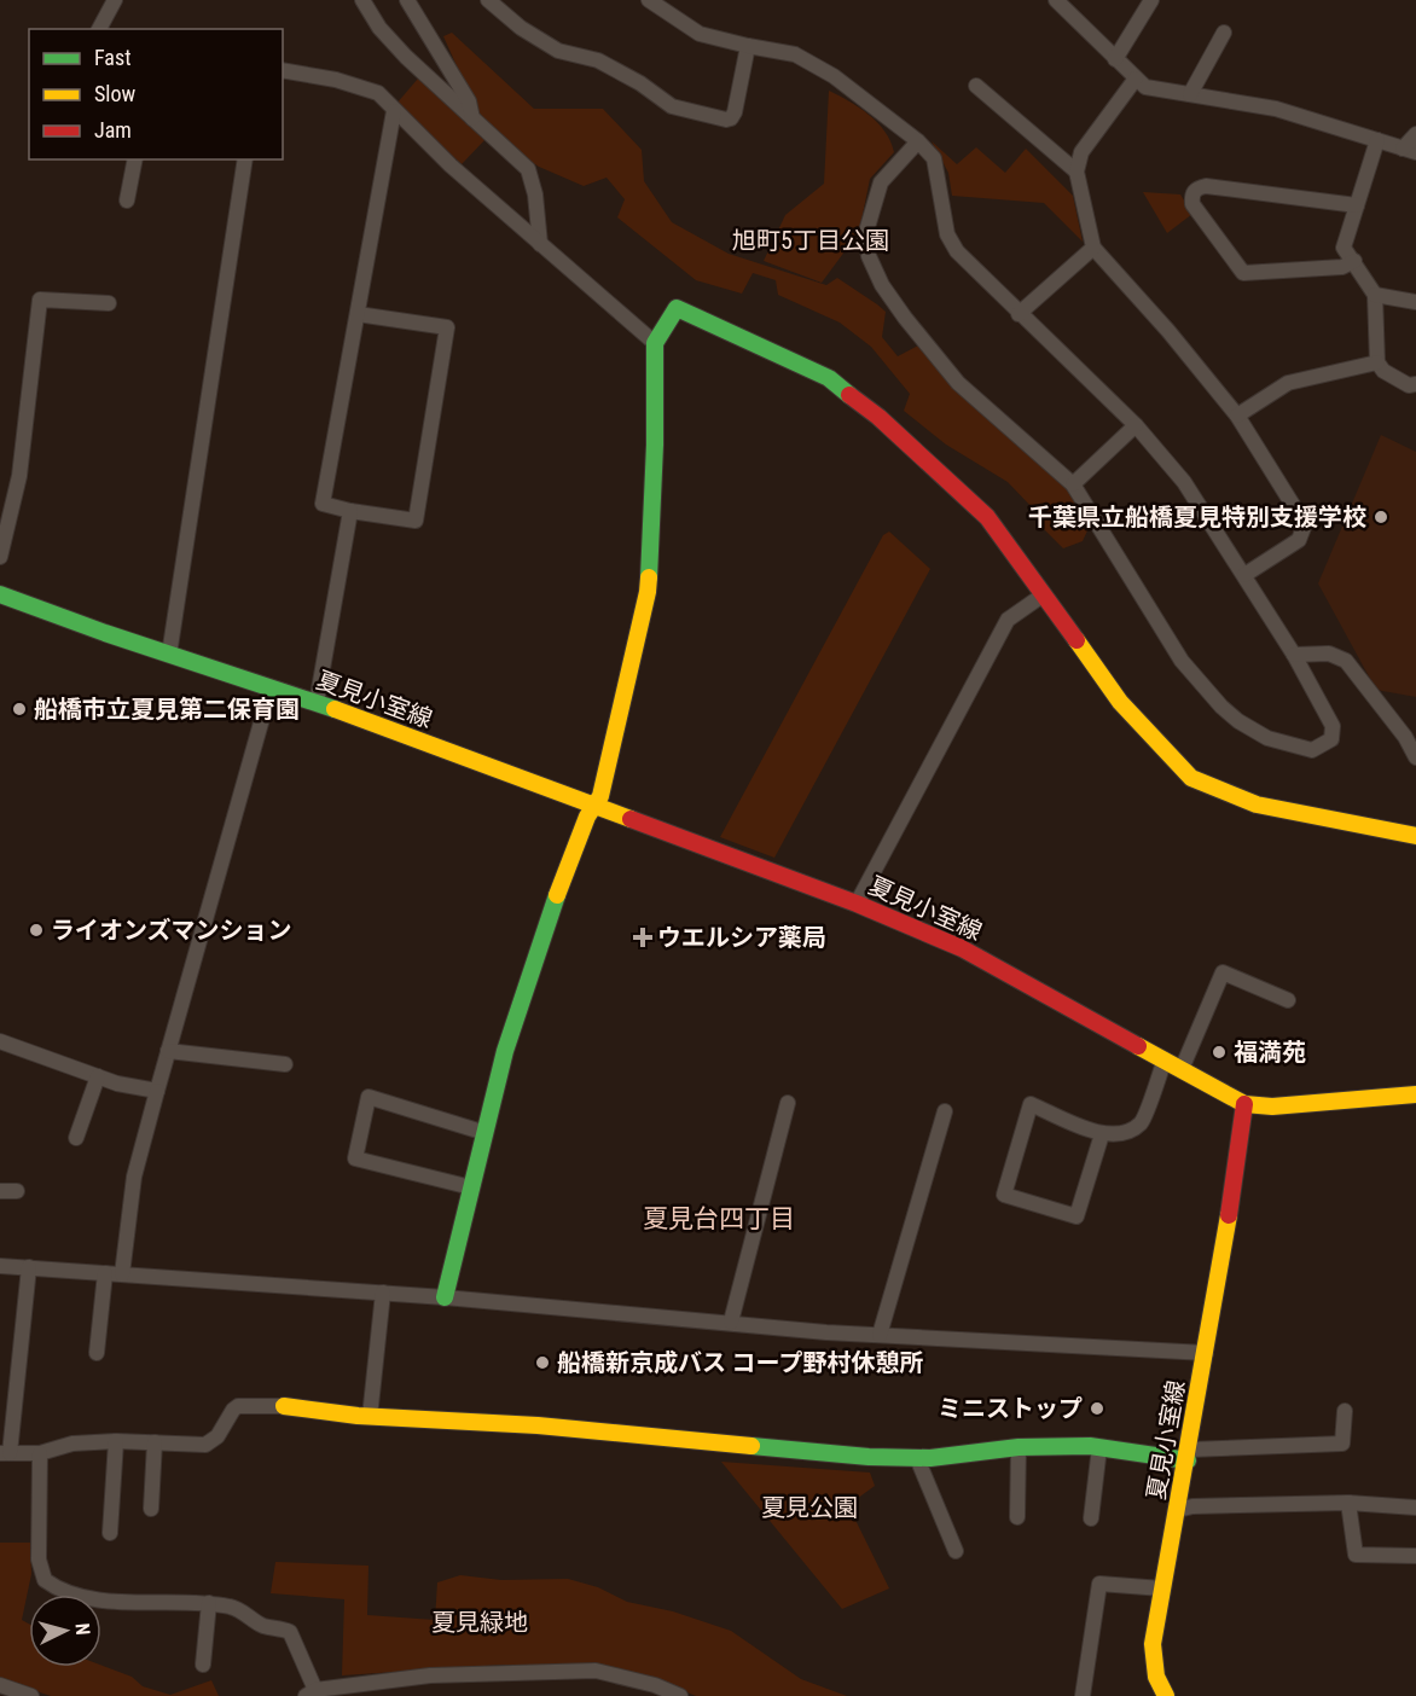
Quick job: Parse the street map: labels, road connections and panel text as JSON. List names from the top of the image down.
{
  "streets": {
    "street": ["夏見小室線"]
  },
  "districts": ["夏見台四丁目"],
  "parks": ["旭町5丁目公園", "夏見公園", "夏見緑地"],
  "places": {
    "other": [
      "千葉県立船橋夏見特別支援学校",
      "船橋市立夏見第二保育園",
      "ライオンズマンション",
      "福満苑",
      "船橋新京成バス コープ野村休憩所",
      "ミニストップ"
    ],
    "health": ["ウエルシア薬局"]
  },
  "legend": ["Fast", "Slow", "Jam"],
  "north": "right"
}
